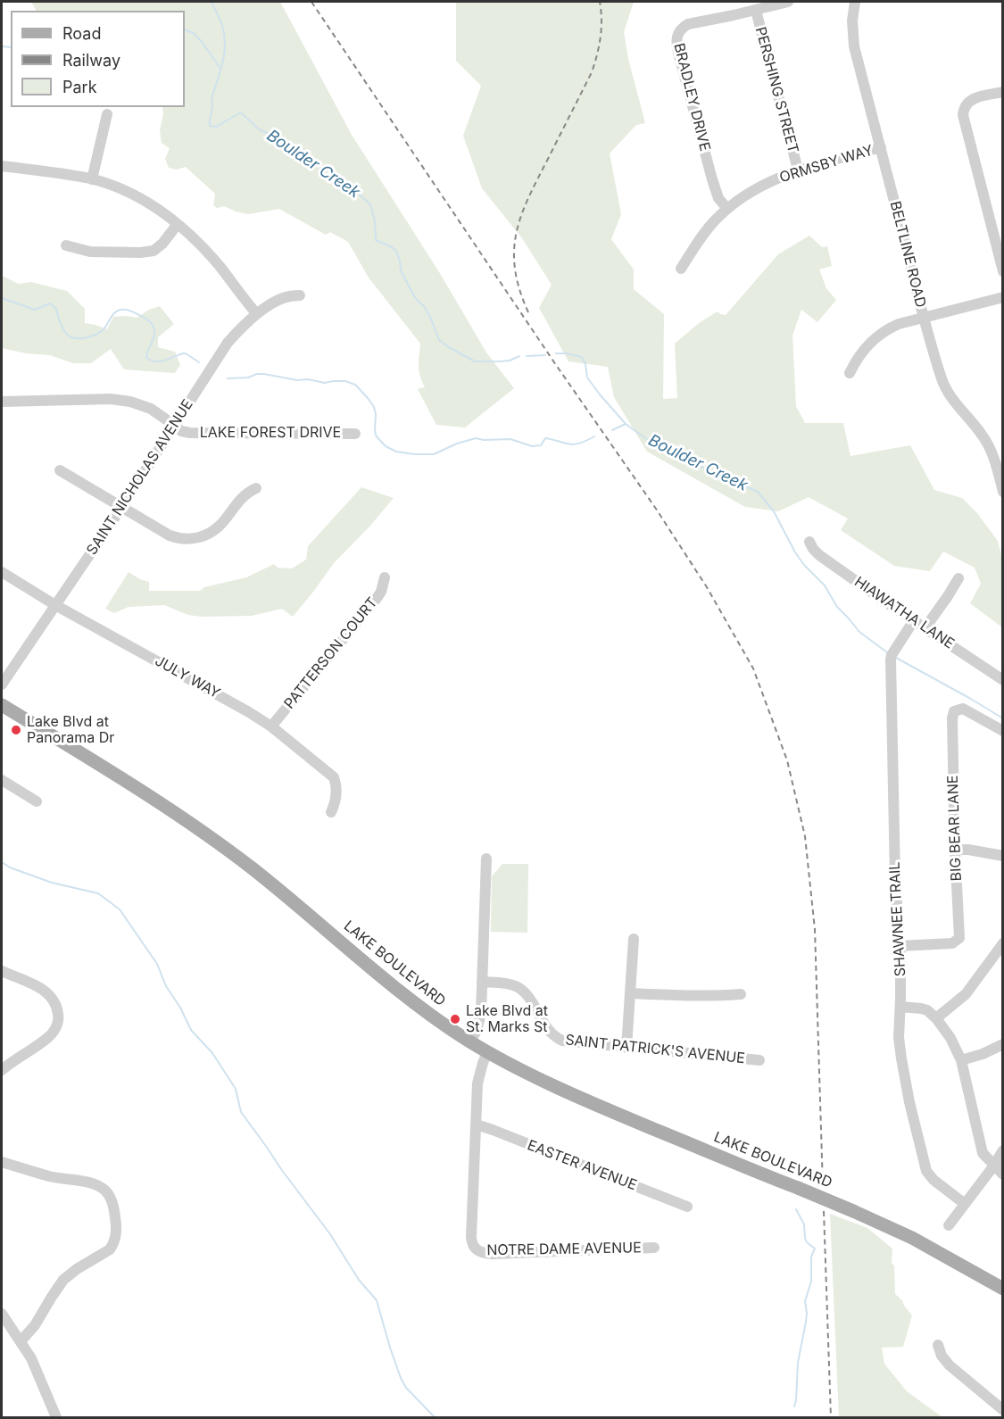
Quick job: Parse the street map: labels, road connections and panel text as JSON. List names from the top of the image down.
{
  "streets": {
    "main road": ["LAKE BOULEVARD"],
    "street": [
      "PERSHING STREET",
      "BRADLEY DRIVE",
      "ORMSBY WAY",
      "BELTLINE ROAD",
      "LAKE FOREST DRIVE",
      "SAINT NICHOLAS AVENUE",
      "HIAWATHA LANE",
      "PATTERSON COURT",
      "JULY WAY",
      "BIG BEAR LANE",
      "SHAWNEE TRAIL",
      "SAINT PATRICK'S AVENUE",
      "EASTER AVENUE",
      "NOTRE DAME AVENUE"
    ]
  },
  "crossings": [
    ["PERSHING STREET", "BRADLEY DRIVE"],
    ["PERSHING STREET", "ORMSBY WAY"],
    ["BRADLEY DRIVE", "ORMSBY WAY"],
    ["ORMSBY WAY", "BELTLINE ROAD"],
    ["LAKE FOREST DRIVE", "SAINT NICHOLAS AVENUE"],
    ["SAINT NICHOLAS AVENUE", "JULY WAY"],
    ["HIAWATHA LANE", "SHAWNEE TRAIL"],
    ["PATTERSON COURT", "JULY WAY"],
    ["BIG BEAR LANE", "SHAWNEE TRAIL"],
    ["EASTER AVENUE", "NOTRE DAME AVENUE"]
  ],
  "water": ["Boulder Creek"],
  "places": ["Lake Blvd at Panorama Dr", "Lake Blvd at St. Marks St"],
  "legend": ["Road", "Railway", "Park"]
}
